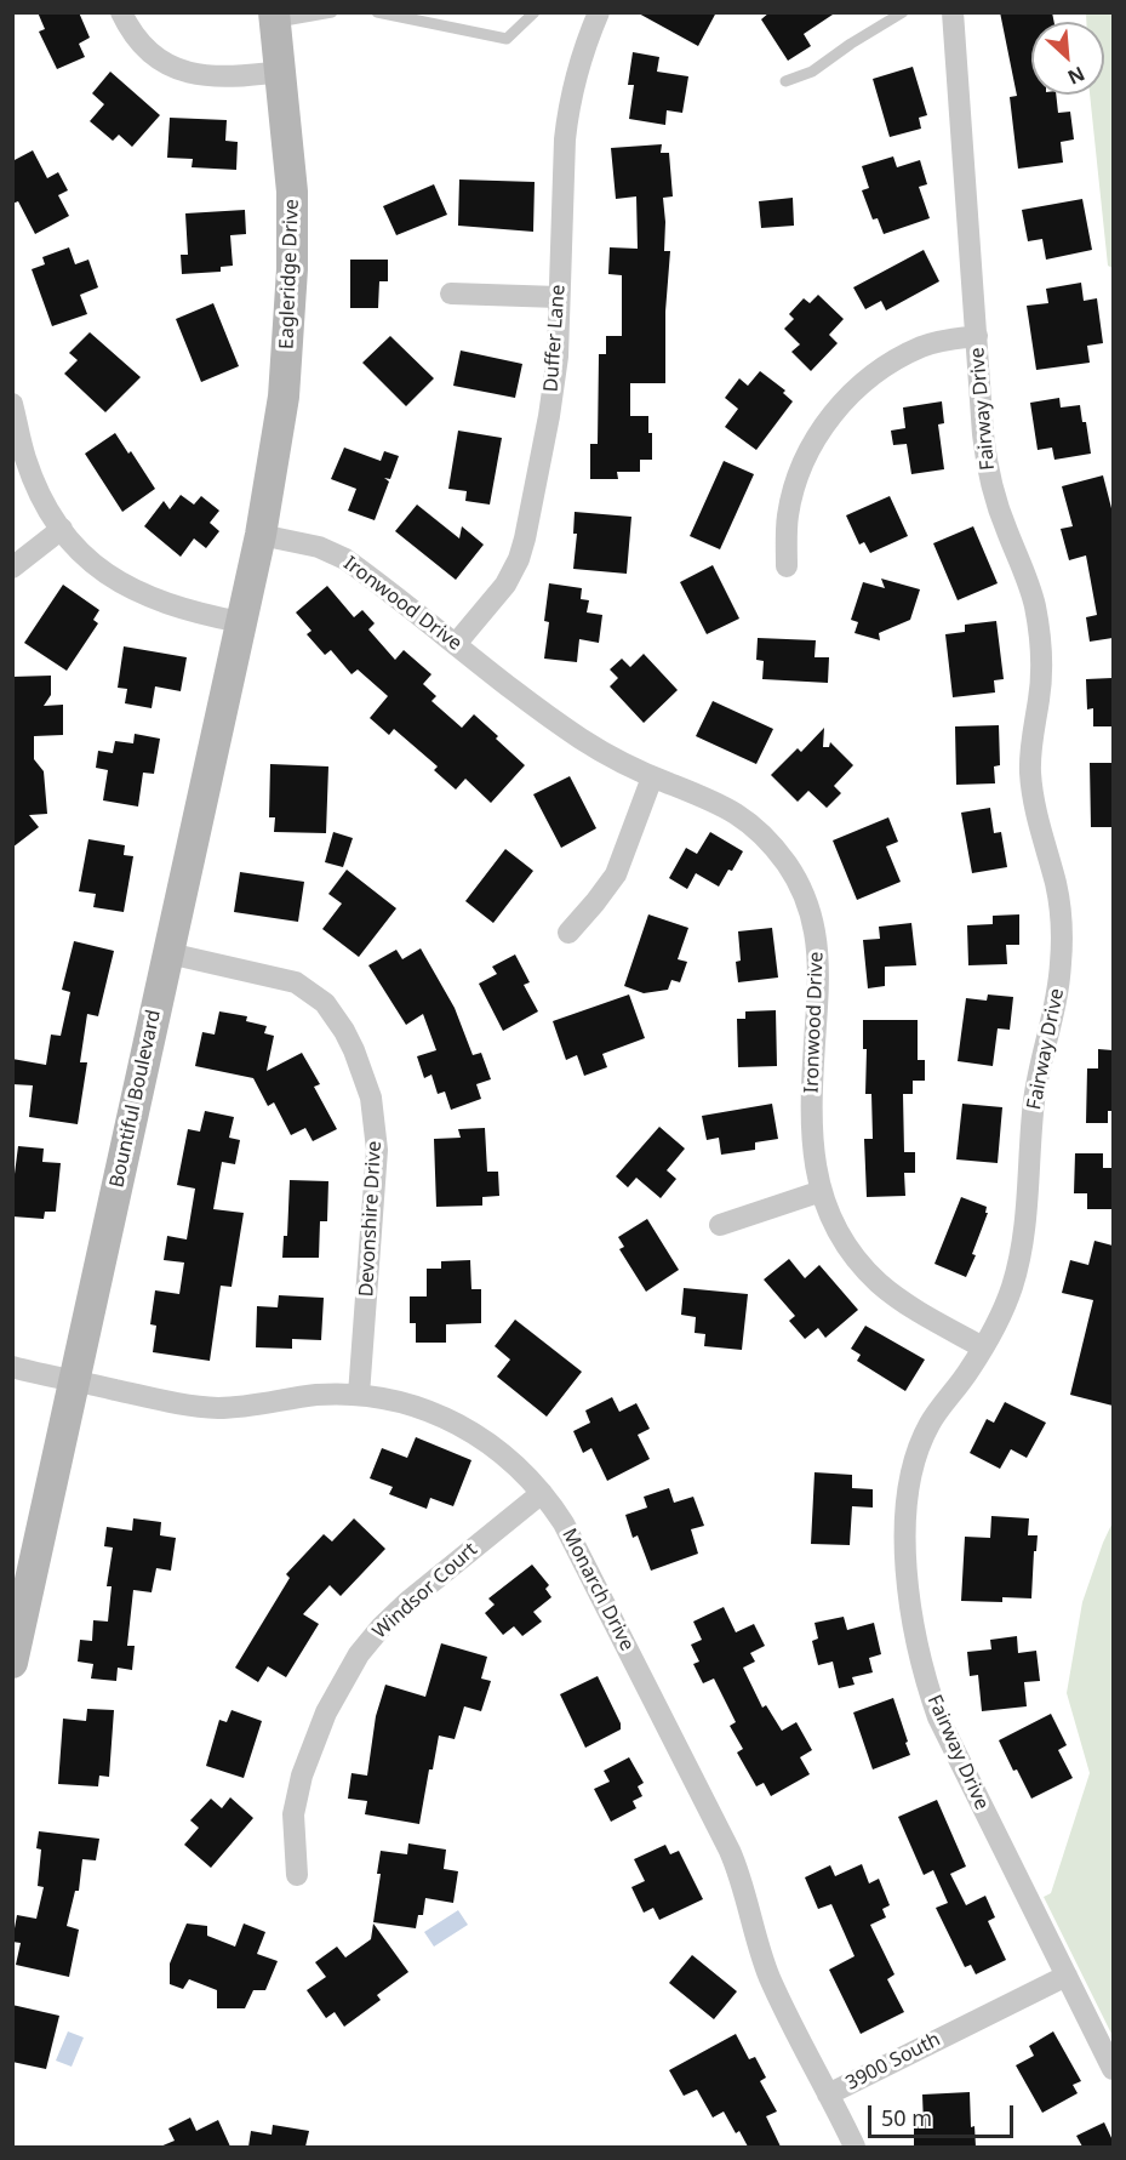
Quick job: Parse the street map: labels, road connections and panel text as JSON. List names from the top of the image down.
{
  "streets": {
    "main road": ["Eagleridge Drive", "Bountiful Boulevard"],
    "street": [
      "Duffer Lane",
      "Fairway Drive",
      "Ironwood Drive",
      "Devonshire Drive",
      "Monarch Drive",
      "Windsor Court",
      "3900 South"
    ]
  },
  "crossings": [
    ["Eagleridge Drive", "Ironwood Drive"],
    ["Eagleridge Drive", "Bountiful Boulevard"],
    ["Duffer Lane", "Ironwood Drive"],
    ["Fairway Drive", "Ironwood Drive"],
    ["Fairway Drive", "3900 South"],
    ["Ironwood Drive", "Bountiful Boulevard"],
    ["Bountiful Boulevard", "Devonshire Drive"],
    ["Bountiful Boulevard", "Monarch Drive"],
    ["Devonshire Drive", "Monarch Drive"],
    ["Monarch Drive", "Windsor Court"],
    ["Monarch Drive", "3900 South"]
  ],
  "scale_bar": "50 m",
  "north": "bottom right"
}
